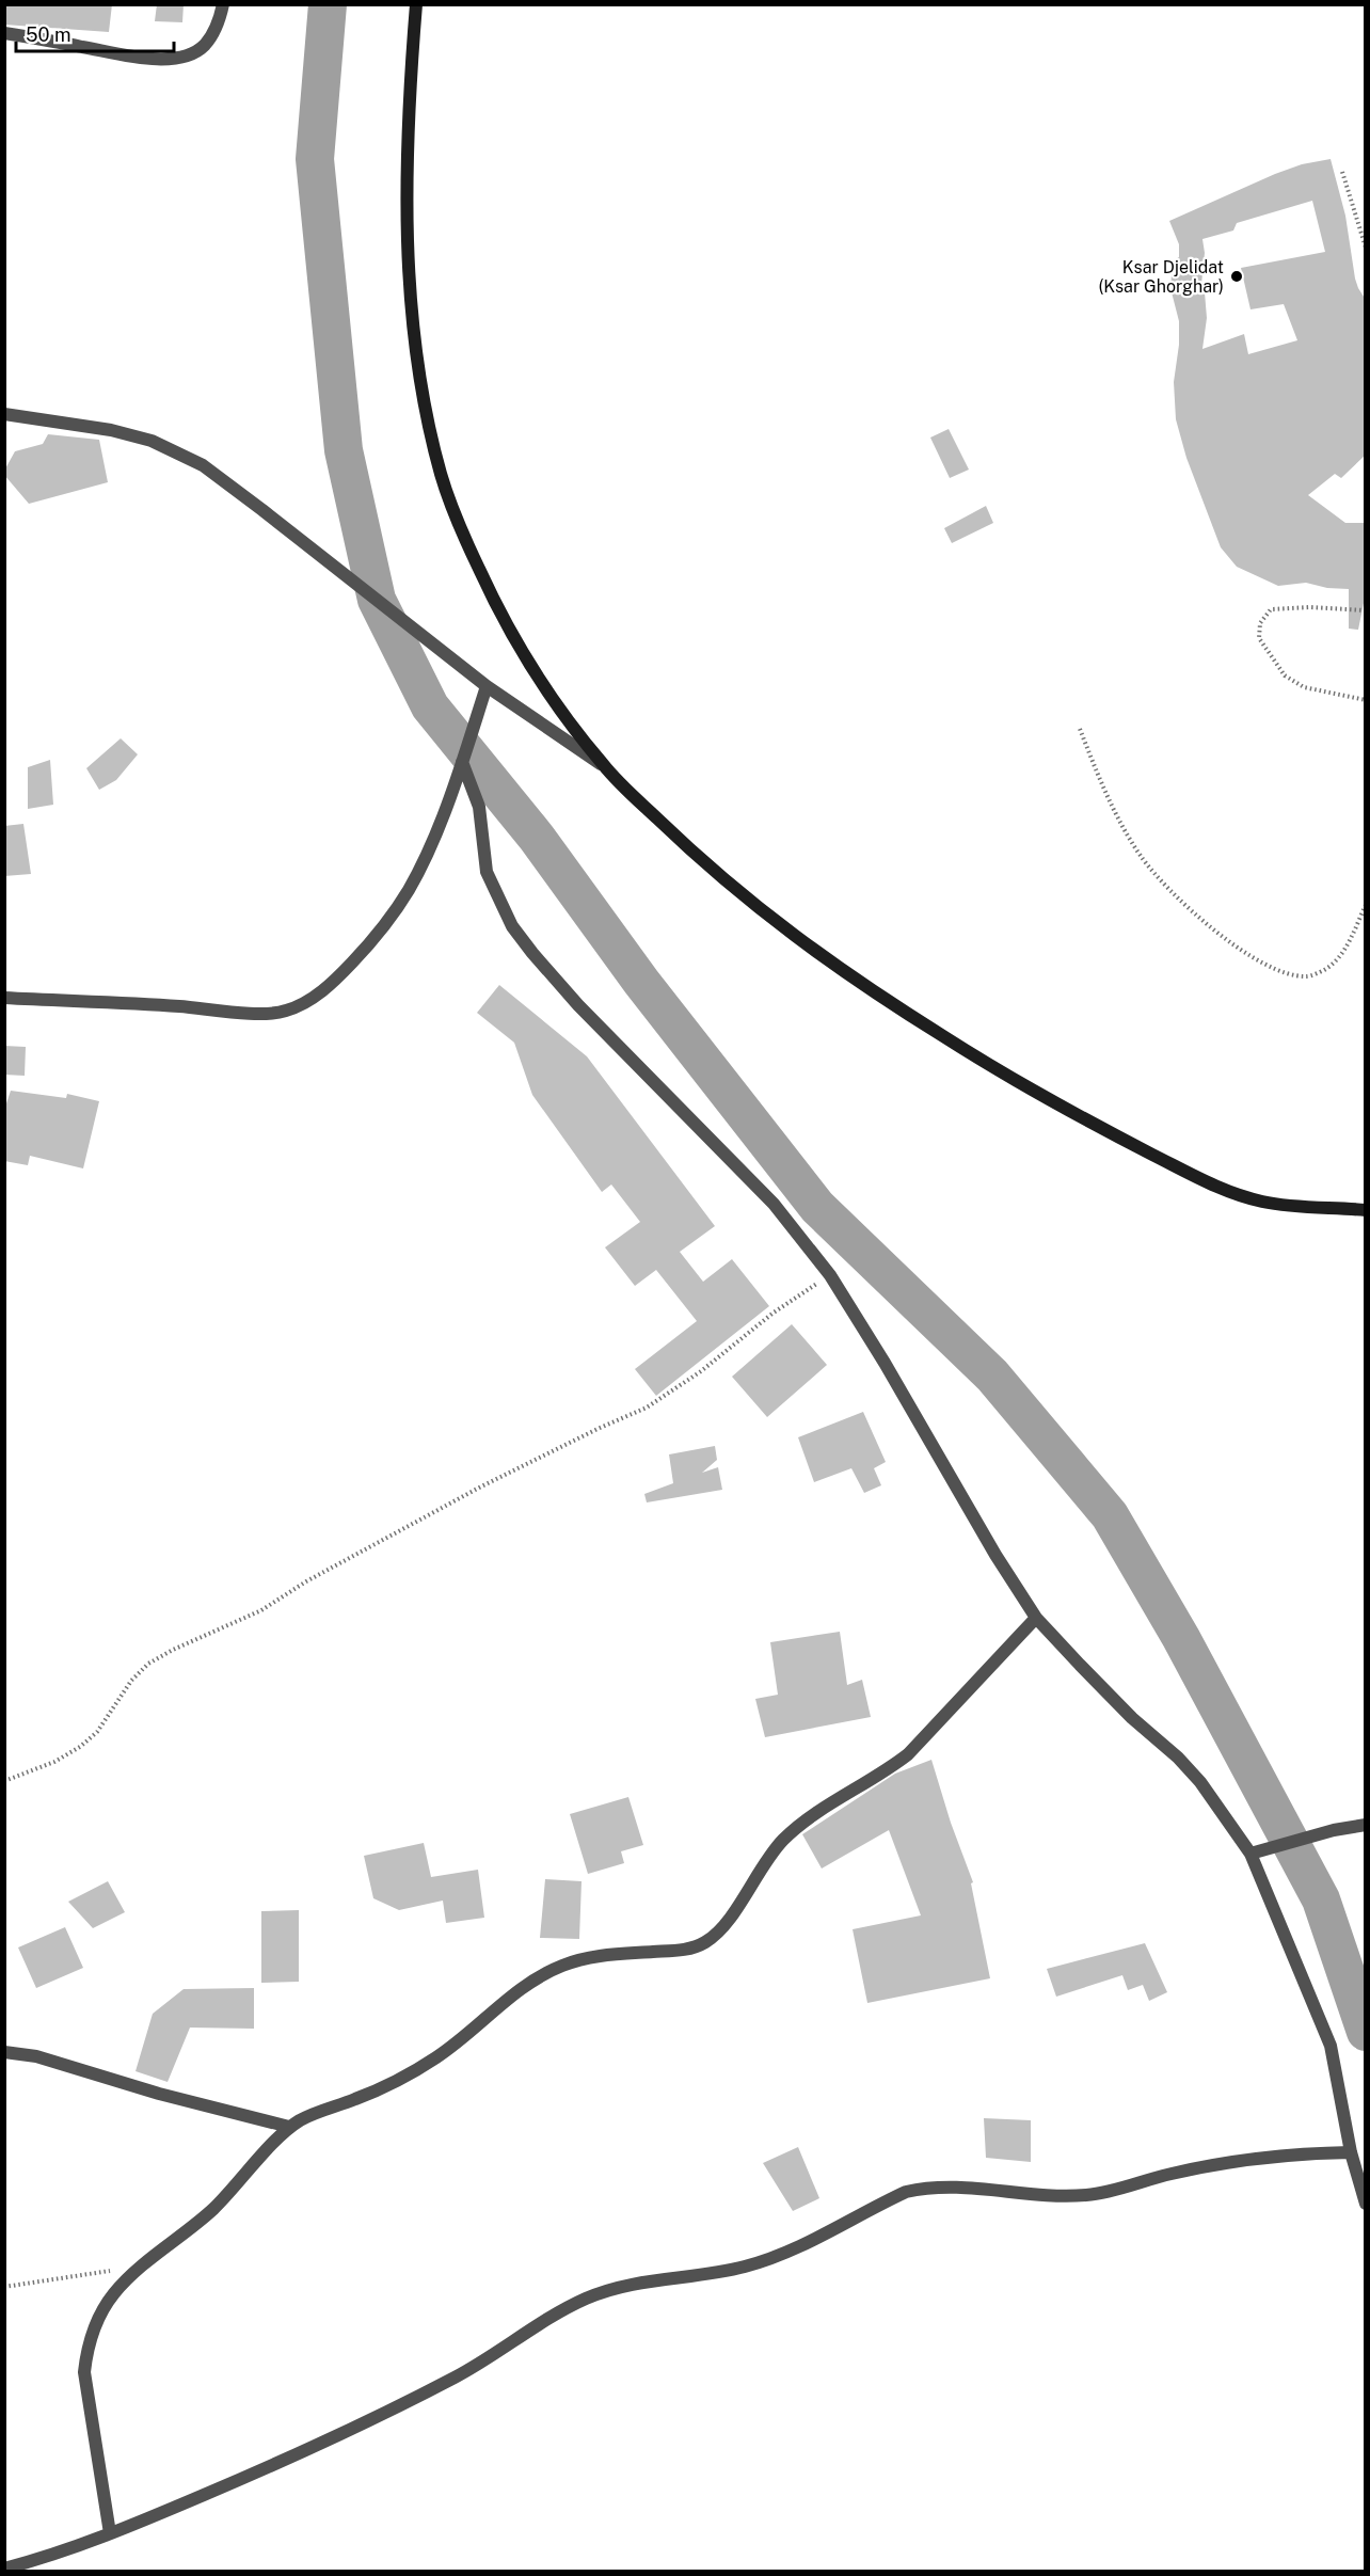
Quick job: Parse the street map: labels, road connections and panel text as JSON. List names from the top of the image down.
{
  "places": ["Ksar Djelidat (Ksar Ghorghar)"],
  "scale_bar": "50 m"
}
